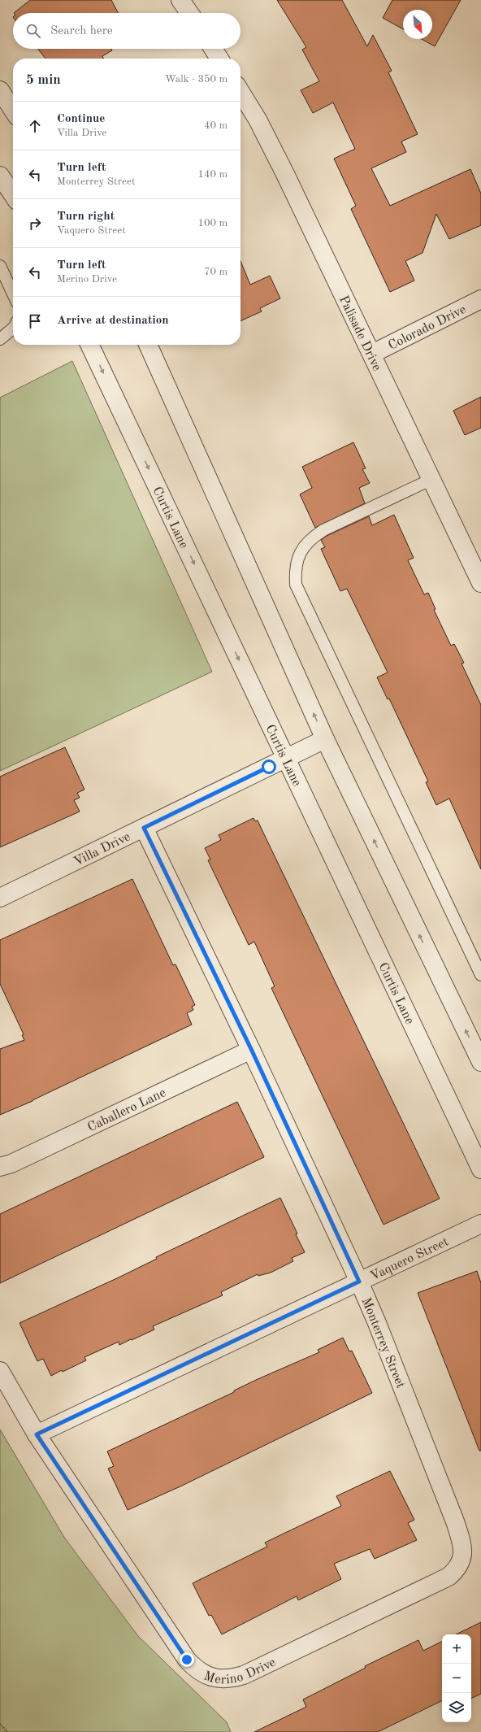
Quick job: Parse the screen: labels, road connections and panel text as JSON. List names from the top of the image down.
{
  "streets": {
    "street": [
      "Colorado Drive",
      "Palisade Drive",
      "Curtis Lane",
      "Villa Drive",
      "Caballero Lane",
      "Vaquero Street",
      "Monterrey Street",
      "Merino Drive"
    ]
  },
  "crossings": [
    ["Colorado Drive", "Palisade Drive"],
    ["Curtis Lane", "Villa Drive"],
    ["Villa Drive", "Monterrey Street"],
    ["Caballero Lane", "Monterrey Street"],
    ["Vaquero Street", "Monterrey Street"],
    ["Vaquero Street", "Merino Drive"],
    ["Monterrey Street", "Merino Drive"]
  ],
  "north": "bottom right",
  "page": {
    "search": "Search here",
    "heading": ["5 min", "Walk · 350 m"],
    "list": [
      ["Continue", "Villa Drive", "40 m"],
      ["Turn left", "Monterrey Street", "140 m"],
      ["Turn right", "Vaquero Street", "100 m"],
      ["Turn left", "Merino Drive", "70 m"],
      "Arrive at destination"
    ],
    "map_buttons": ["+", "−"]
  }
}
